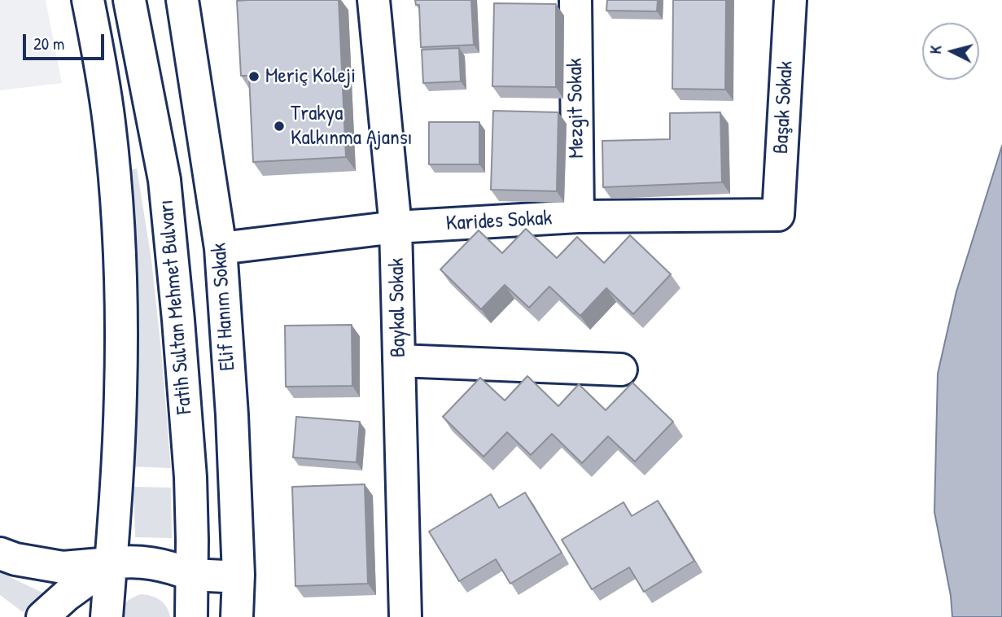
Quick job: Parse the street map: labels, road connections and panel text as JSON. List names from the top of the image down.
{
  "streets": {
    "street": [
      "Başak Sokak",
      "Mezgit Sokak",
      "Karides Sokak",
      "Fatih Sultan Mehmet Bulvarı",
      "Elif Hanım Sokak",
      "Baykal Sokak"
    ]
  },
  "crossings": [
    ["Başak Sokak", "Karides Sokak"],
    ["Mezgit Sokak", "Karides Sokak"],
    ["Karides Sokak", "Elif Hanım Sokak"],
    ["Karides Sokak", "Baykal Sokak"]
  ],
  "places": ["Meriç Koleji", "Trakya Kalkınma Ajansı"],
  "scale_bar": "20 m",
  "north": "left"
}
